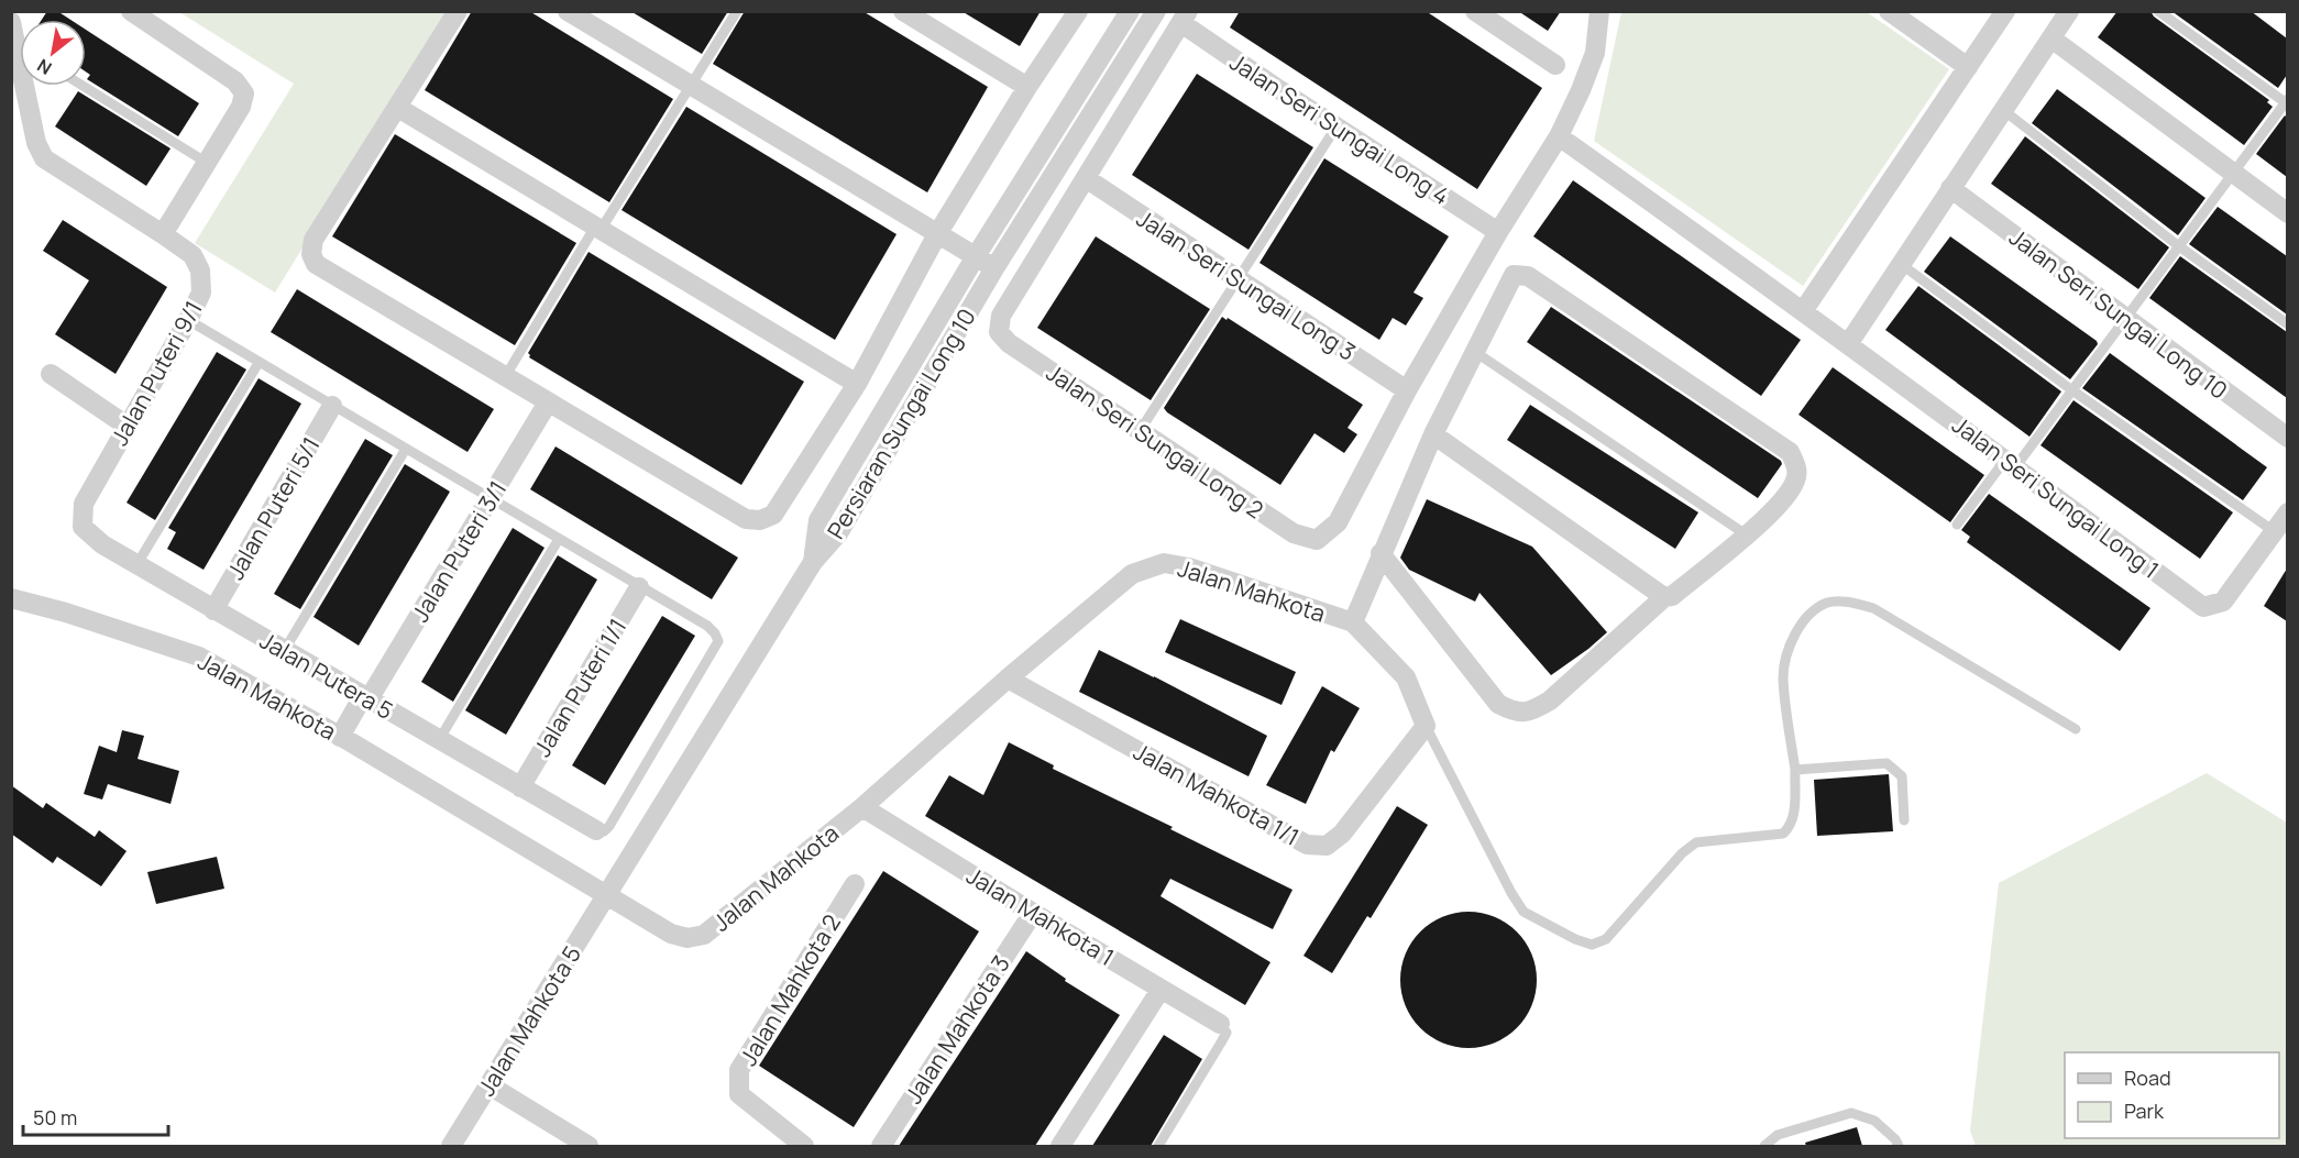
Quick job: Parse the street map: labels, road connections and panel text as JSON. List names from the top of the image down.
{
  "streets": {
    "street": [
      "Jalan Seri Sungai Long 4",
      "Jalan Seri Sungai Long 3",
      "Jalan Seri Sungai Long 10",
      "Jalan Puteri 9/1",
      "Persiaran Sungai Long 10",
      "Jalan Seri Sungai Long 2",
      "Jalan Seri Sungai Long 1",
      "Jalan Puteri 5/1",
      "Jalan Puteri 3/1",
      "Jalan Mahkota",
      "Jalan Putera 5",
      "Jalan Puteri 1/1",
      "Jalan Mahkota 1/1",
      "Jalan Mahkota 1",
      "Jalan Mahkota 2",
      "Jalan Mahkota 5",
      "Jalan Mahkota 3"
    ]
  },
  "crossings": [
    ["Jalan Seri Sungai Long 3", "Jalan Seri Sungai Long 2"],
    ["Jalan Puteri 9/1", "Jalan Putera 5"],
    ["Persiaran Sungai Long 10", "Jalan Mahkota 5"],
    ["Jalan Puteri 5/1", "Jalan Putera 5"],
    ["Jalan Puteri 3/1", "Jalan Mahkota"],
    ["Jalan Puteri 3/1", "Jalan Putera 5"],
    ["Jalan Mahkota", "Jalan Mahkota 1/1"],
    ["Jalan Mahkota", "Jalan Mahkota 1"],
    ["Jalan Mahkota", "Jalan Mahkota 5"],
    ["Jalan Putera 5", "Jalan Puteri 1/1"],
    ["Jalan Mahkota 1", "Jalan Mahkota 3"]
  ],
  "legend": ["Road", "Park"],
  "scale_bar": "50 m",
  "north": "bottom left"
}
